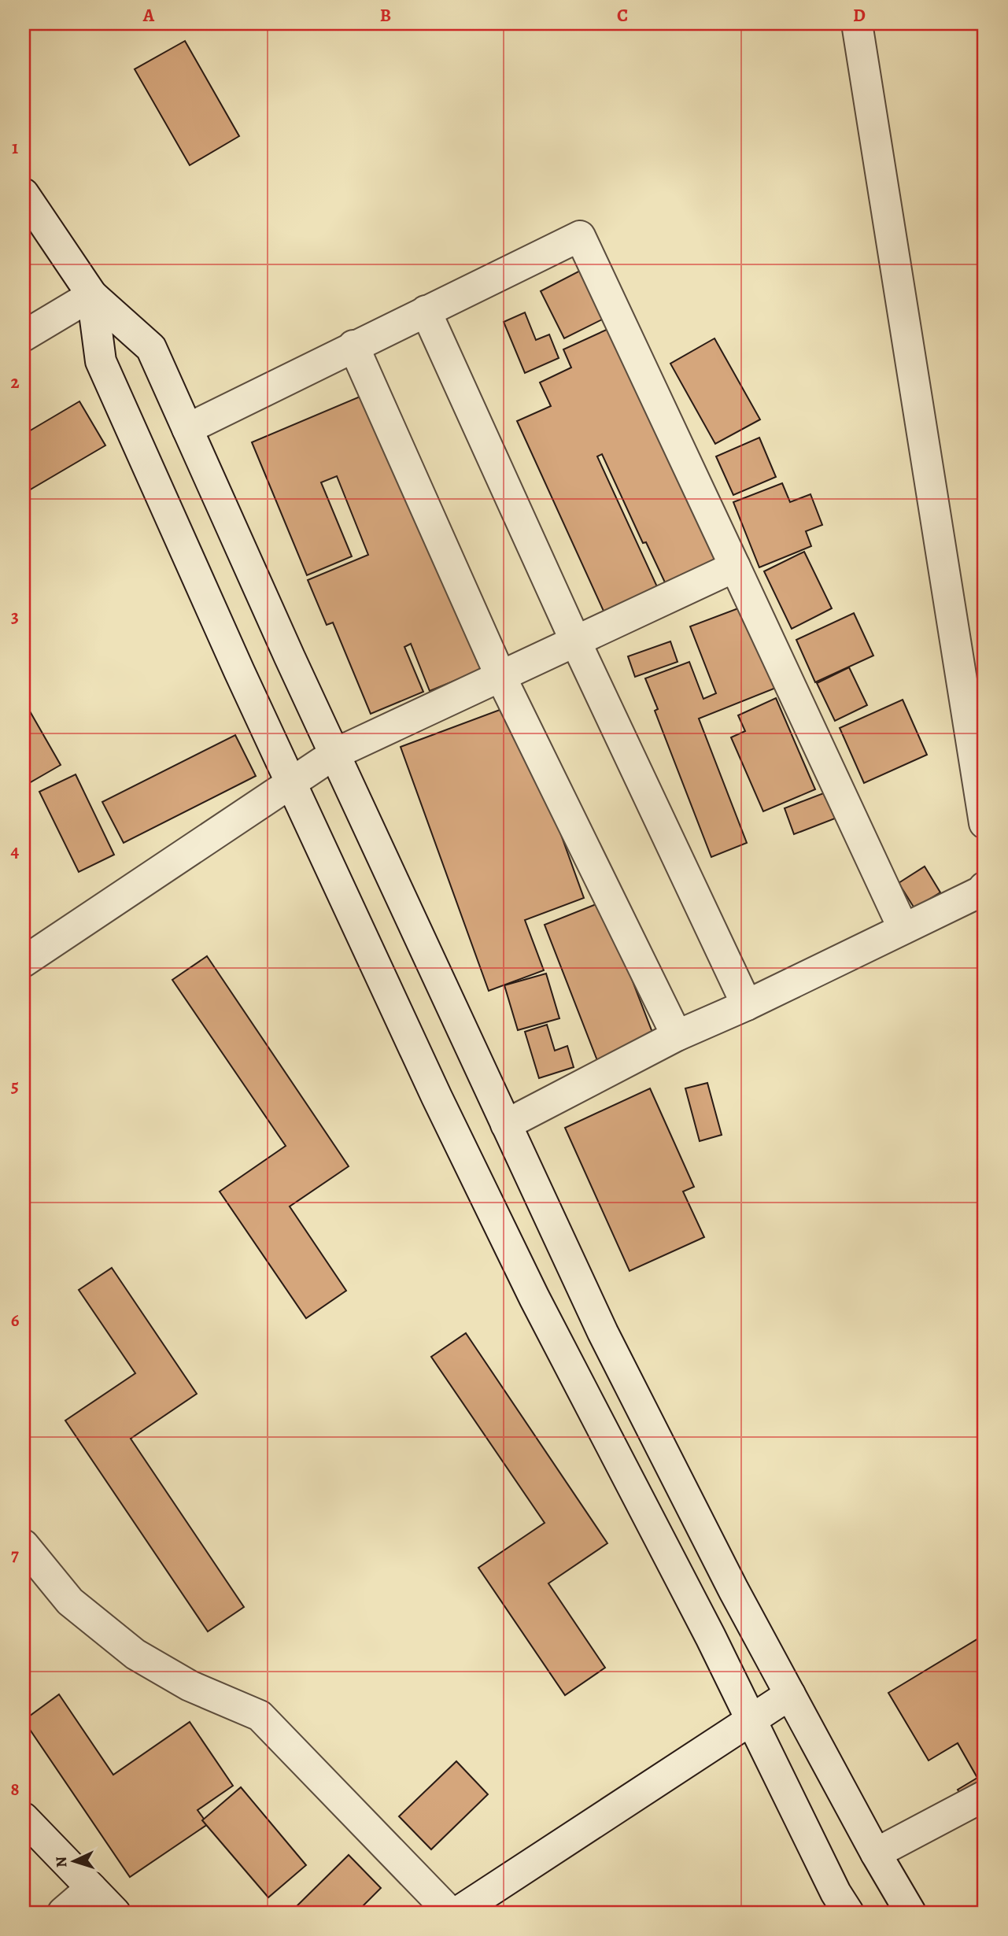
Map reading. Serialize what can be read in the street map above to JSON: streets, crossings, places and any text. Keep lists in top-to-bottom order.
{
  "north": "left",
  "grid": {
    "columns": [
      "A",
      "B",
      "C",
      "D"
    ],
    "rows": [
      "1",
      "2",
      "3",
      "4",
      "5",
      "6",
      "7",
      "8"
    ]
  }
}
